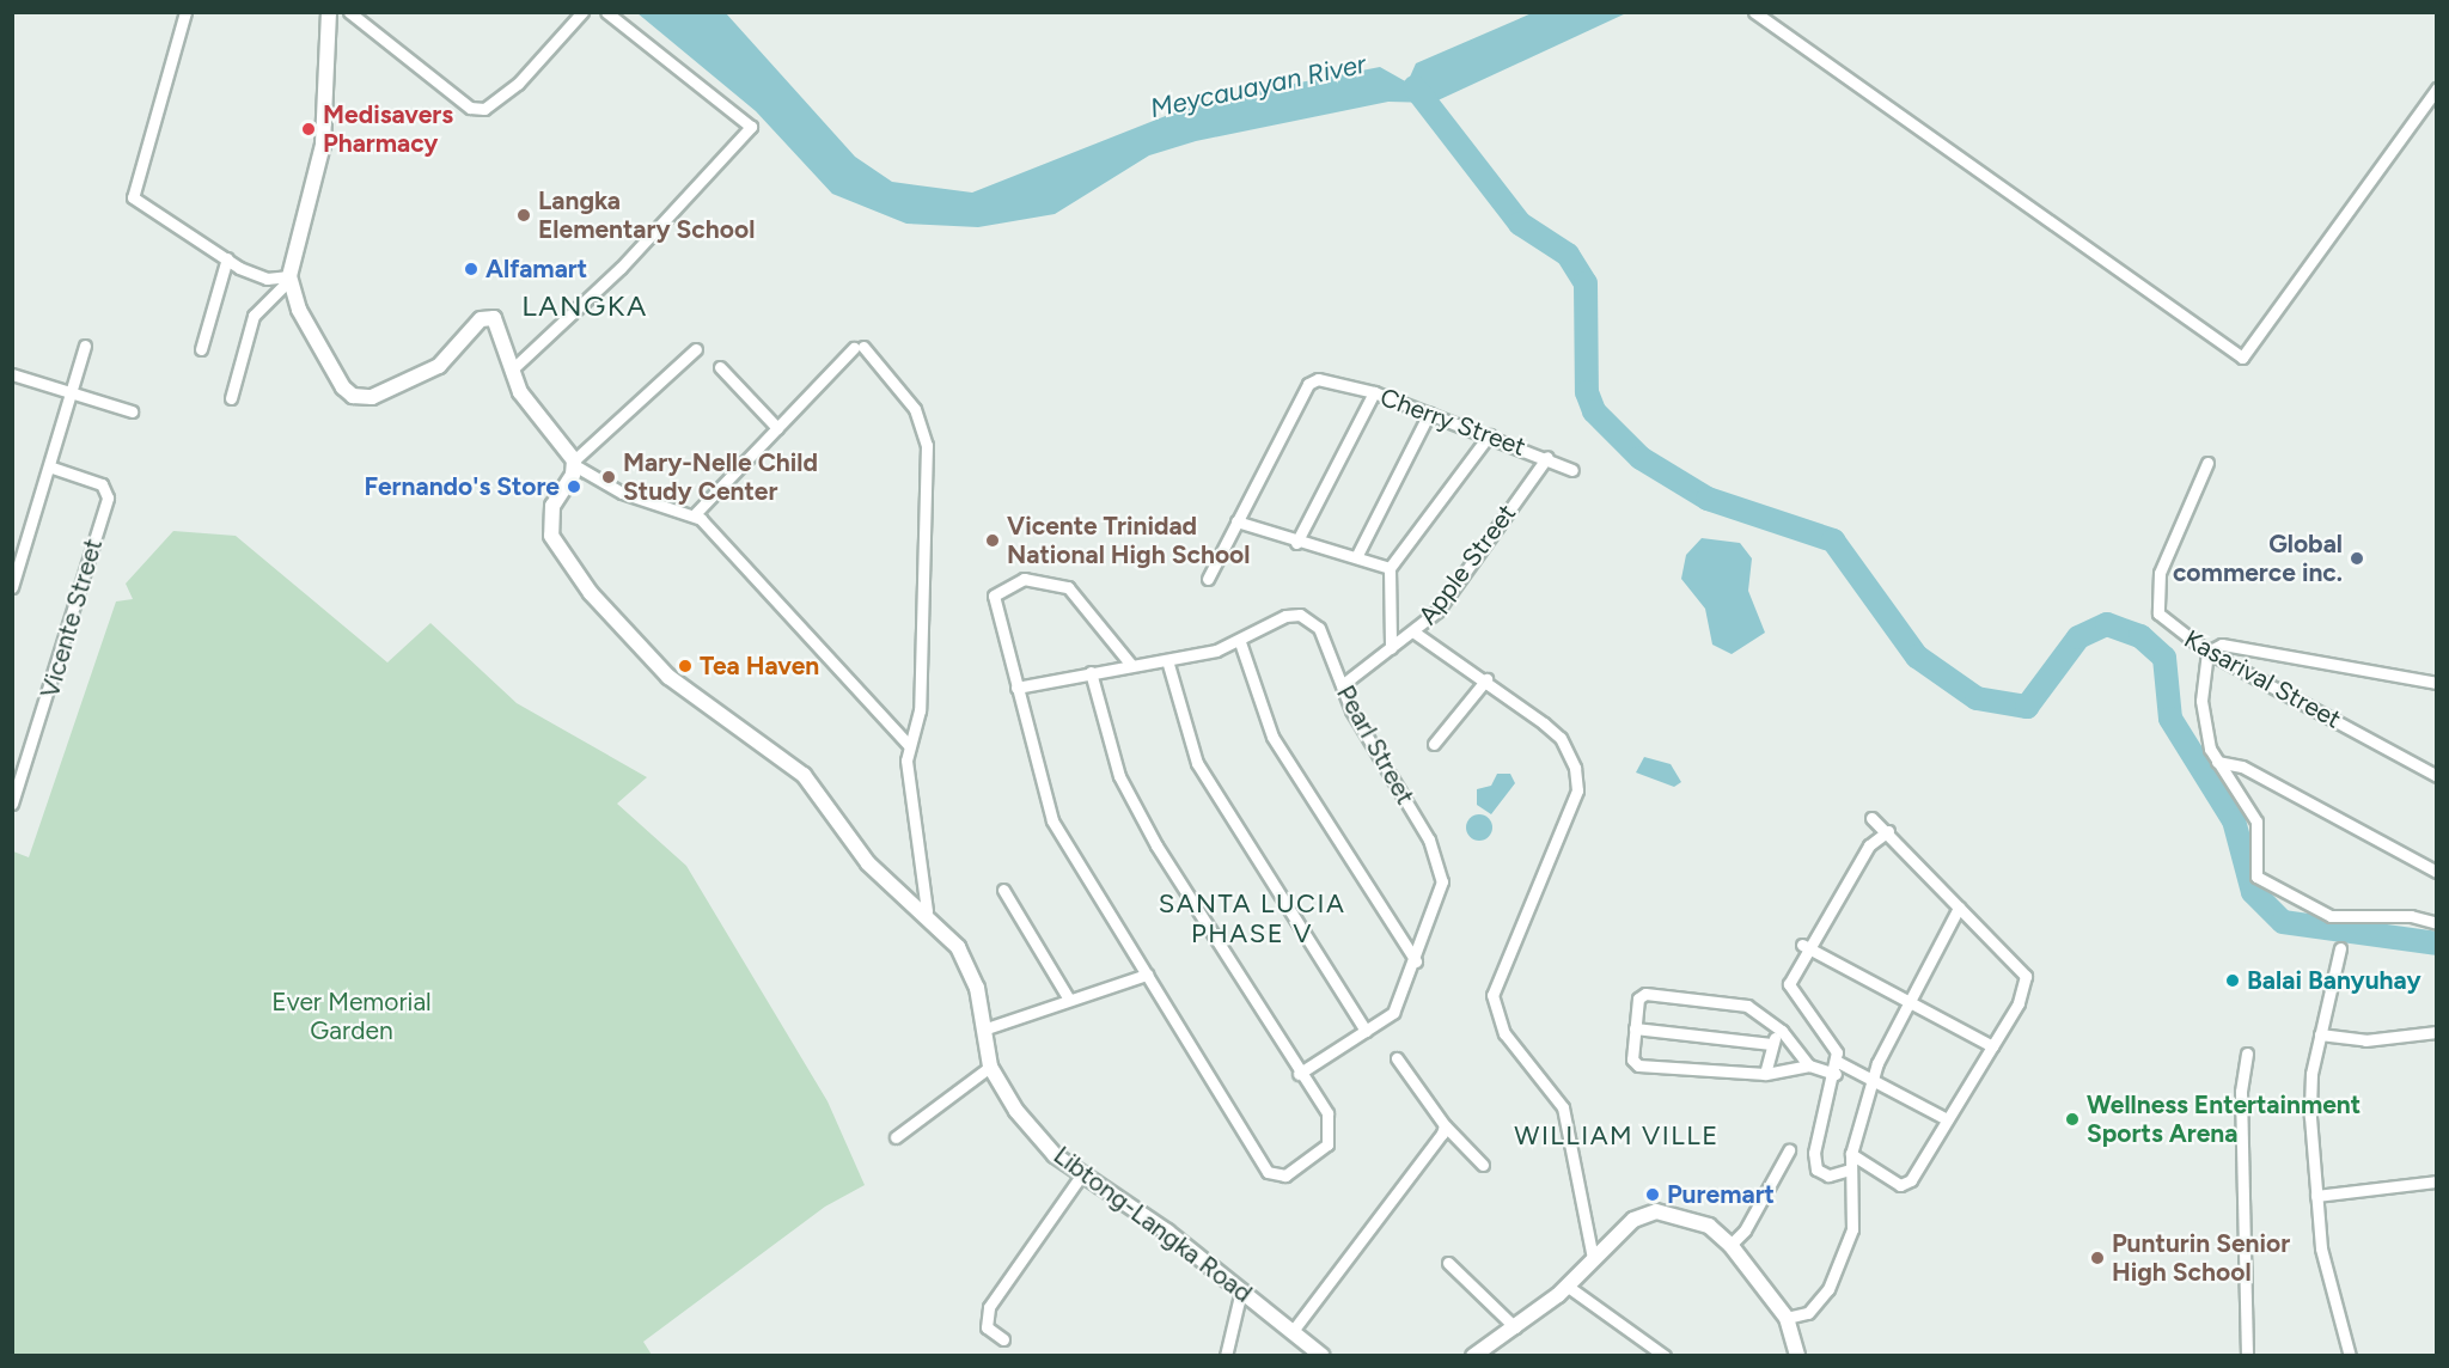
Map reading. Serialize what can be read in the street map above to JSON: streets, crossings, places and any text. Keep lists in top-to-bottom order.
{
  "streets": {
    "main road": ["Libtong-Langka Road"],
    "street": [
      "Cherry Street",
      "Apple Street",
      "Vicente Street",
      "Kasarival Street",
      "Pearl Street"
    ]
  },
  "crossings": [
    ["Cherry Street", "Apple Street"],
    ["Apple Street", "Pearl Street"]
  ],
  "districts": ["LANGKA", "SANTA LUCIA PHASE V", "WILLIAM VILLE"],
  "water": ["Meycauayan River"],
  "parks": ["Ever Memorial Garden"],
  "places": [
    "Medisavers Pharmacy",
    "Langka Elementary School",
    "Alfamart",
    "Mary-Nelle Child Study Center",
    "Fernando's Store",
    "Vicente Trinidad National High School",
    "Global commerce inc.",
    "Tea Haven",
    "Balai Banyuhay",
    "Wellness Entertainment Sports Arena",
    "Puremart",
    "Punturin Senior High School"
  ]
}
